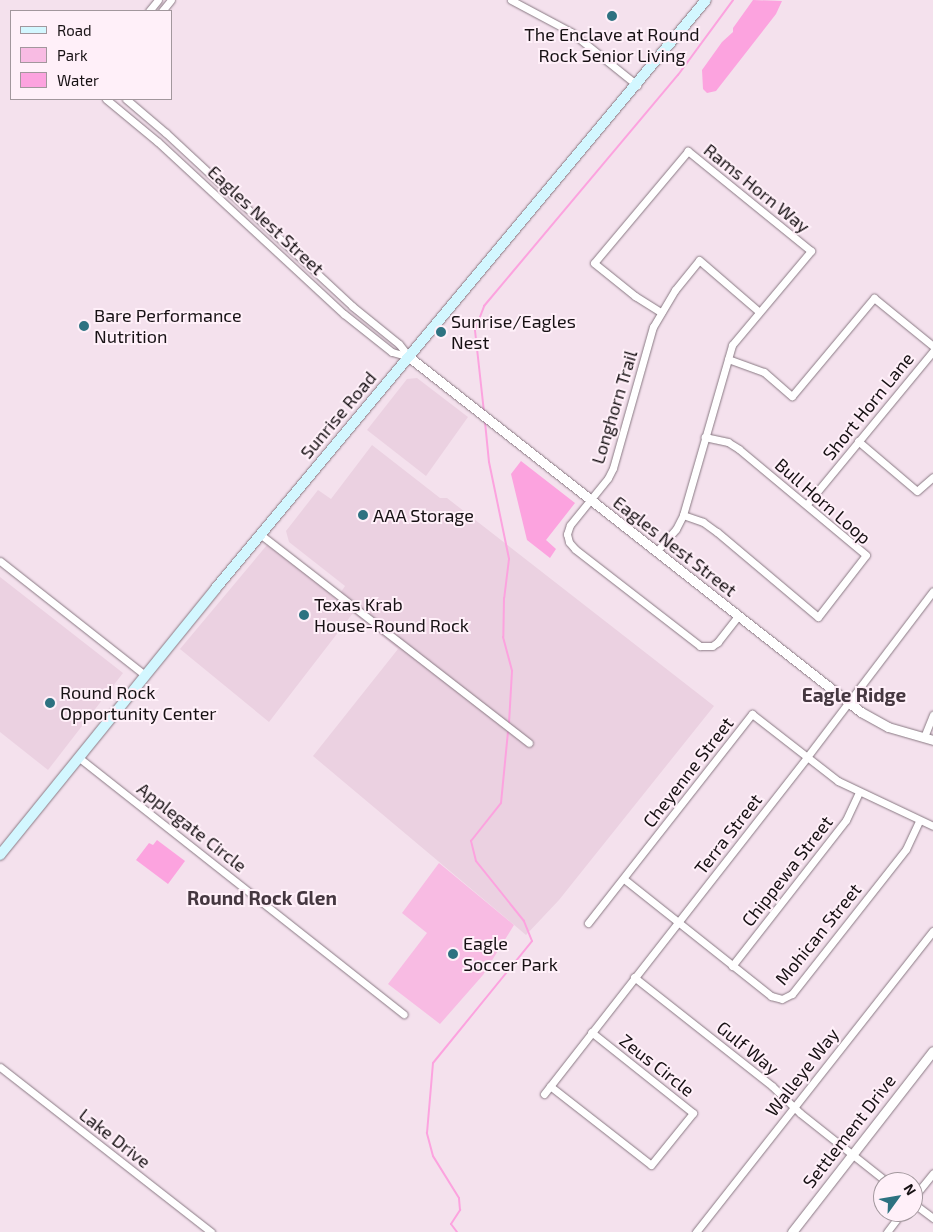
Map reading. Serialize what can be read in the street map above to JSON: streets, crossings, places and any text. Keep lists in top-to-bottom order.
{
  "streets": {
    "main road": ["Sunrise Road"],
    "street": [
      "Rams Horn Way",
      "Eagles Nest Street",
      "Short Horn Lane",
      "Longhorn Trail",
      "Bull Horn Loop",
      "Cheyenne Street",
      "Applegate Circle",
      "Terra Street",
      "Chippewa Street",
      "Mohican Street",
      "Gulf Way",
      "Zeus Circle",
      "Walleye Way",
      "Settlement Drive",
      "Lake Drive"
    ]
  },
  "crossings": [
    ["Rams Horn Way", "Eagles Nest Street"],
    ["Rams Horn Way", "Longhorn Trail"],
    ["Rams Horn Way", "Bull Horn Loop"],
    ["Eagles Nest Street", "Longhorn Trail"],
    ["Eagles Nest Street", "Sunrise Road"],
    ["Eagles Nest Street", "Terra Street"],
    ["Short Horn Lane", "Bull Horn Loop"],
    ["Sunrise Road", "Applegate Circle"],
    ["Cheyenne Street", "Terra Street"],
    ["Cheyenne Street", "Chippewa Street"],
    ["Cheyenne Street", "Mohican Street"],
    ["Terra Street", "Mohican Street"],
    ["Terra Street", "Gulf Way"],
    ["Terra Street", "Zeus Circle"],
    ["Chippewa Street", "Mohican Street"],
    ["Gulf Way", "Walleye Way"],
    ["Gulf Way", "Settlement Drive"]
  ],
  "districts": ["Eagle Ridge", "Round Rock Glen"],
  "places": [
    "The Enclave at Round Rock Senior Living",
    "Bare Performance Nutrition",
    "Sunrise/Eagles Nest",
    "AAA Storage",
    "Texas Krab House-Round Rock",
    "Round Rock Opportunity Center",
    "Eagle Soccer Park"
  ],
  "legend": ["Road", "Park", "Water"],
  "north": "top right"
}
